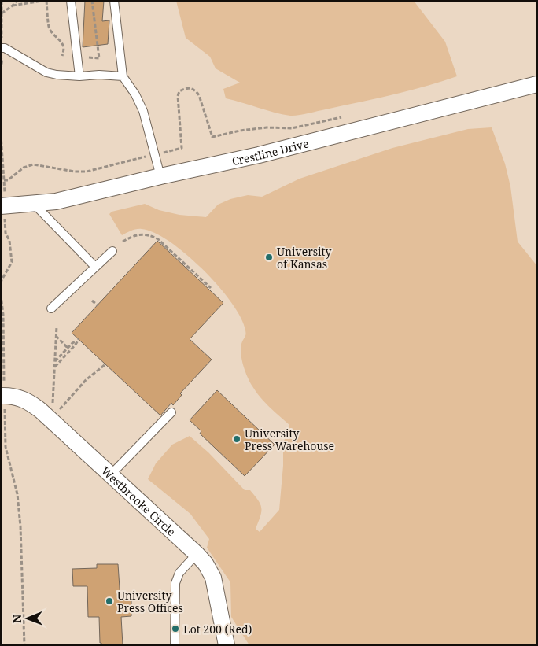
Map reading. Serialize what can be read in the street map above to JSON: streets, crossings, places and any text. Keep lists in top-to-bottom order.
{
  "streets": {
    "street": ["Crestline Drive", "Westbrooke Circle"]
  },
  "places": [
    "University of Kansas",
    "University Press Warehouse",
    "University Press Offices",
    "Lot 200 (Red)"
  ],
  "north": "left"
}
